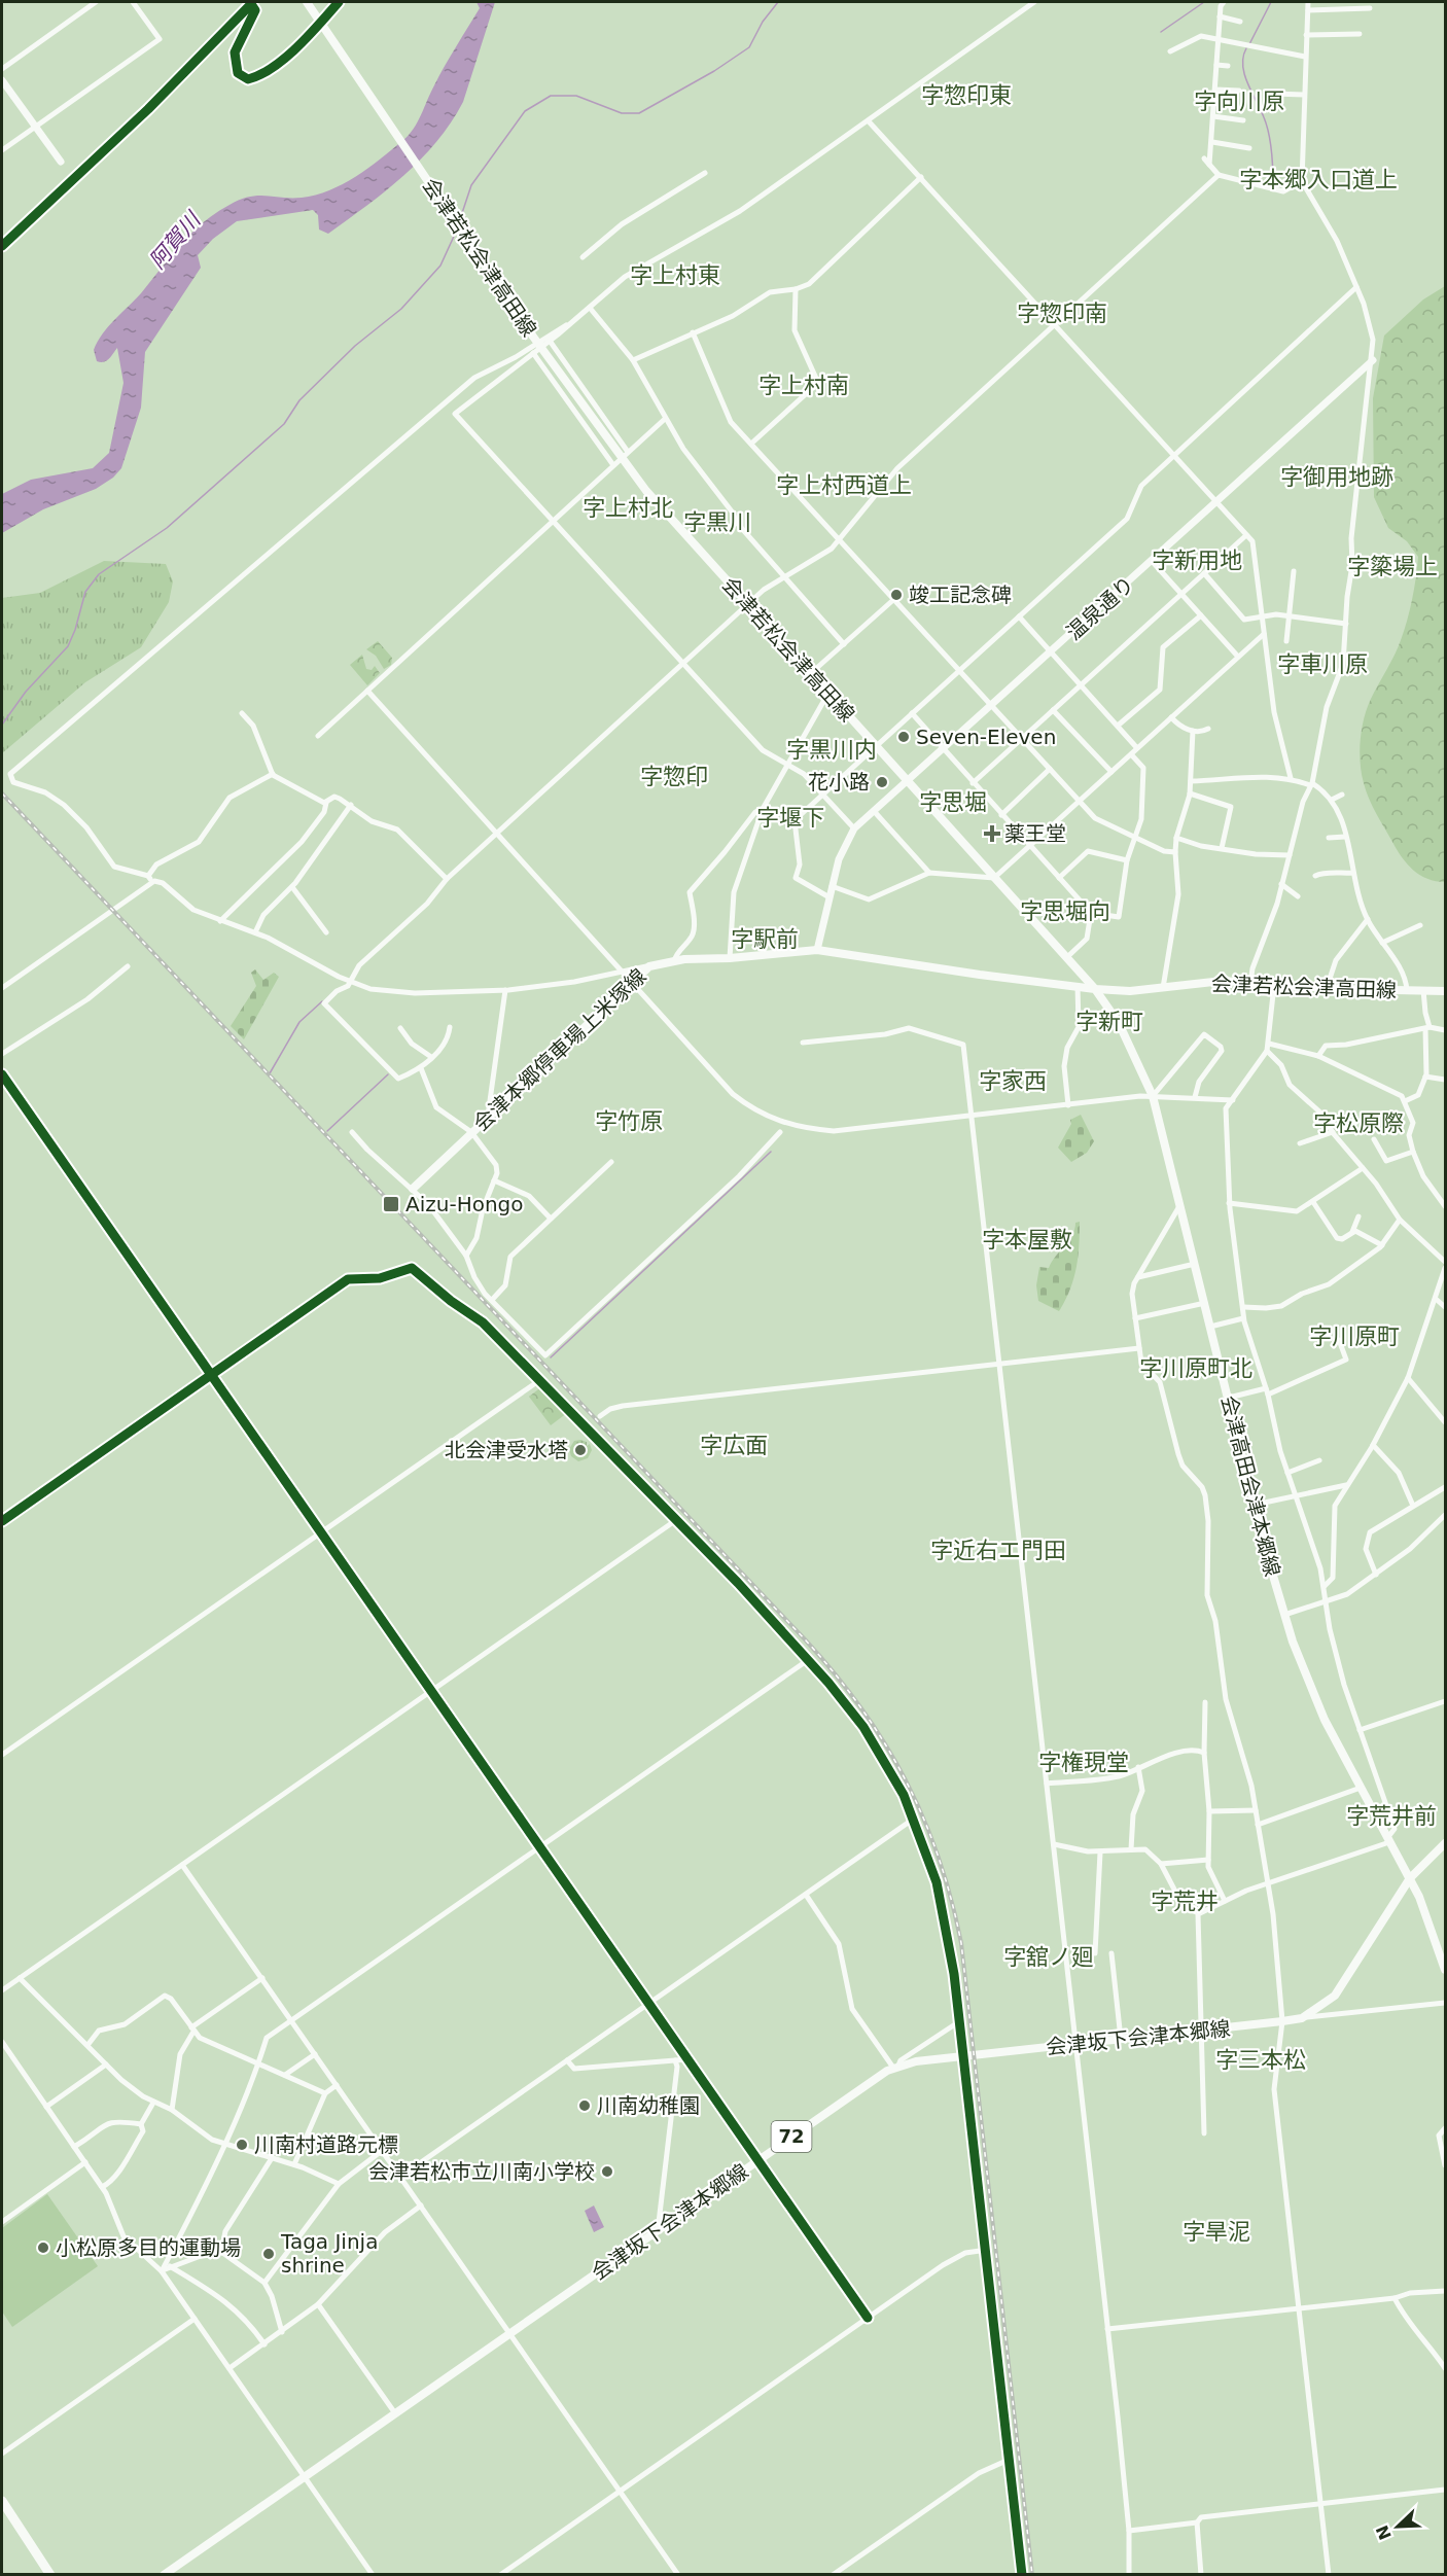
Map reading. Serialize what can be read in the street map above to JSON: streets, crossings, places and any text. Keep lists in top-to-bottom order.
{
  "streets": {
    "main road": [
      "会津若松会津高田線",
      "会津本郷停車場上米塚線",
      "会津高田会津本郷線",
      "会津坂下会津本郷線",
      "72"
    ],
    "street": ["温泉通り"]
  },
  "crossings": [
    ["会津若松会津高田線", "温泉通り"],
    ["会津若松会津高田線", "会津本郷停車場上米塚線"],
    ["会津若松会津高田線", "会津高田会津本郷線"],
    ["会津本郷停車場上米塚線", "会津高田会津本郷線"],
    ["会津高田会津本郷線", "会津坂下会津本郷線"]
  ],
  "districts": [
    "字惣印東",
    "字向川原",
    "字本郷入口道上",
    "字上村東",
    "字惣印南",
    "字上村南",
    "字御用地跡",
    "字上村西道上",
    "字上村北",
    "字黒川",
    "字新用地",
    "字簗場上",
    "字車川原",
    "字黒川内",
    "字惣印",
    "字思堀",
    "字堰下",
    "字思堀向",
    "字駅前",
    "字新町",
    "字家西",
    "字竹原",
    "字松原際",
    "字本屋敷",
    "字川原町",
    "字川原町北",
    "字広面",
    "字近右エ門田",
    "字権現堂",
    "字荒井前",
    "字荒井",
    "字舘ノ廻",
    "字三本松",
    "字旱泥"
  ],
  "water": ["阿賀川"],
  "places": {
    "other": [
      "竣工記念碑",
      "Seven-Eleven",
      "花小路",
      "北会津受水塔",
      "川南幼稚園",
      "川南村道路元標",
      "会津若松市立川南小学校",
      "小松原多目的運動場",
      "Taga Jinja shrine"
    ],
    "health": ["薬王堂"],
    "transit": ["Aizu-Hongo"]
  },
  "north": "bottom left"
}
